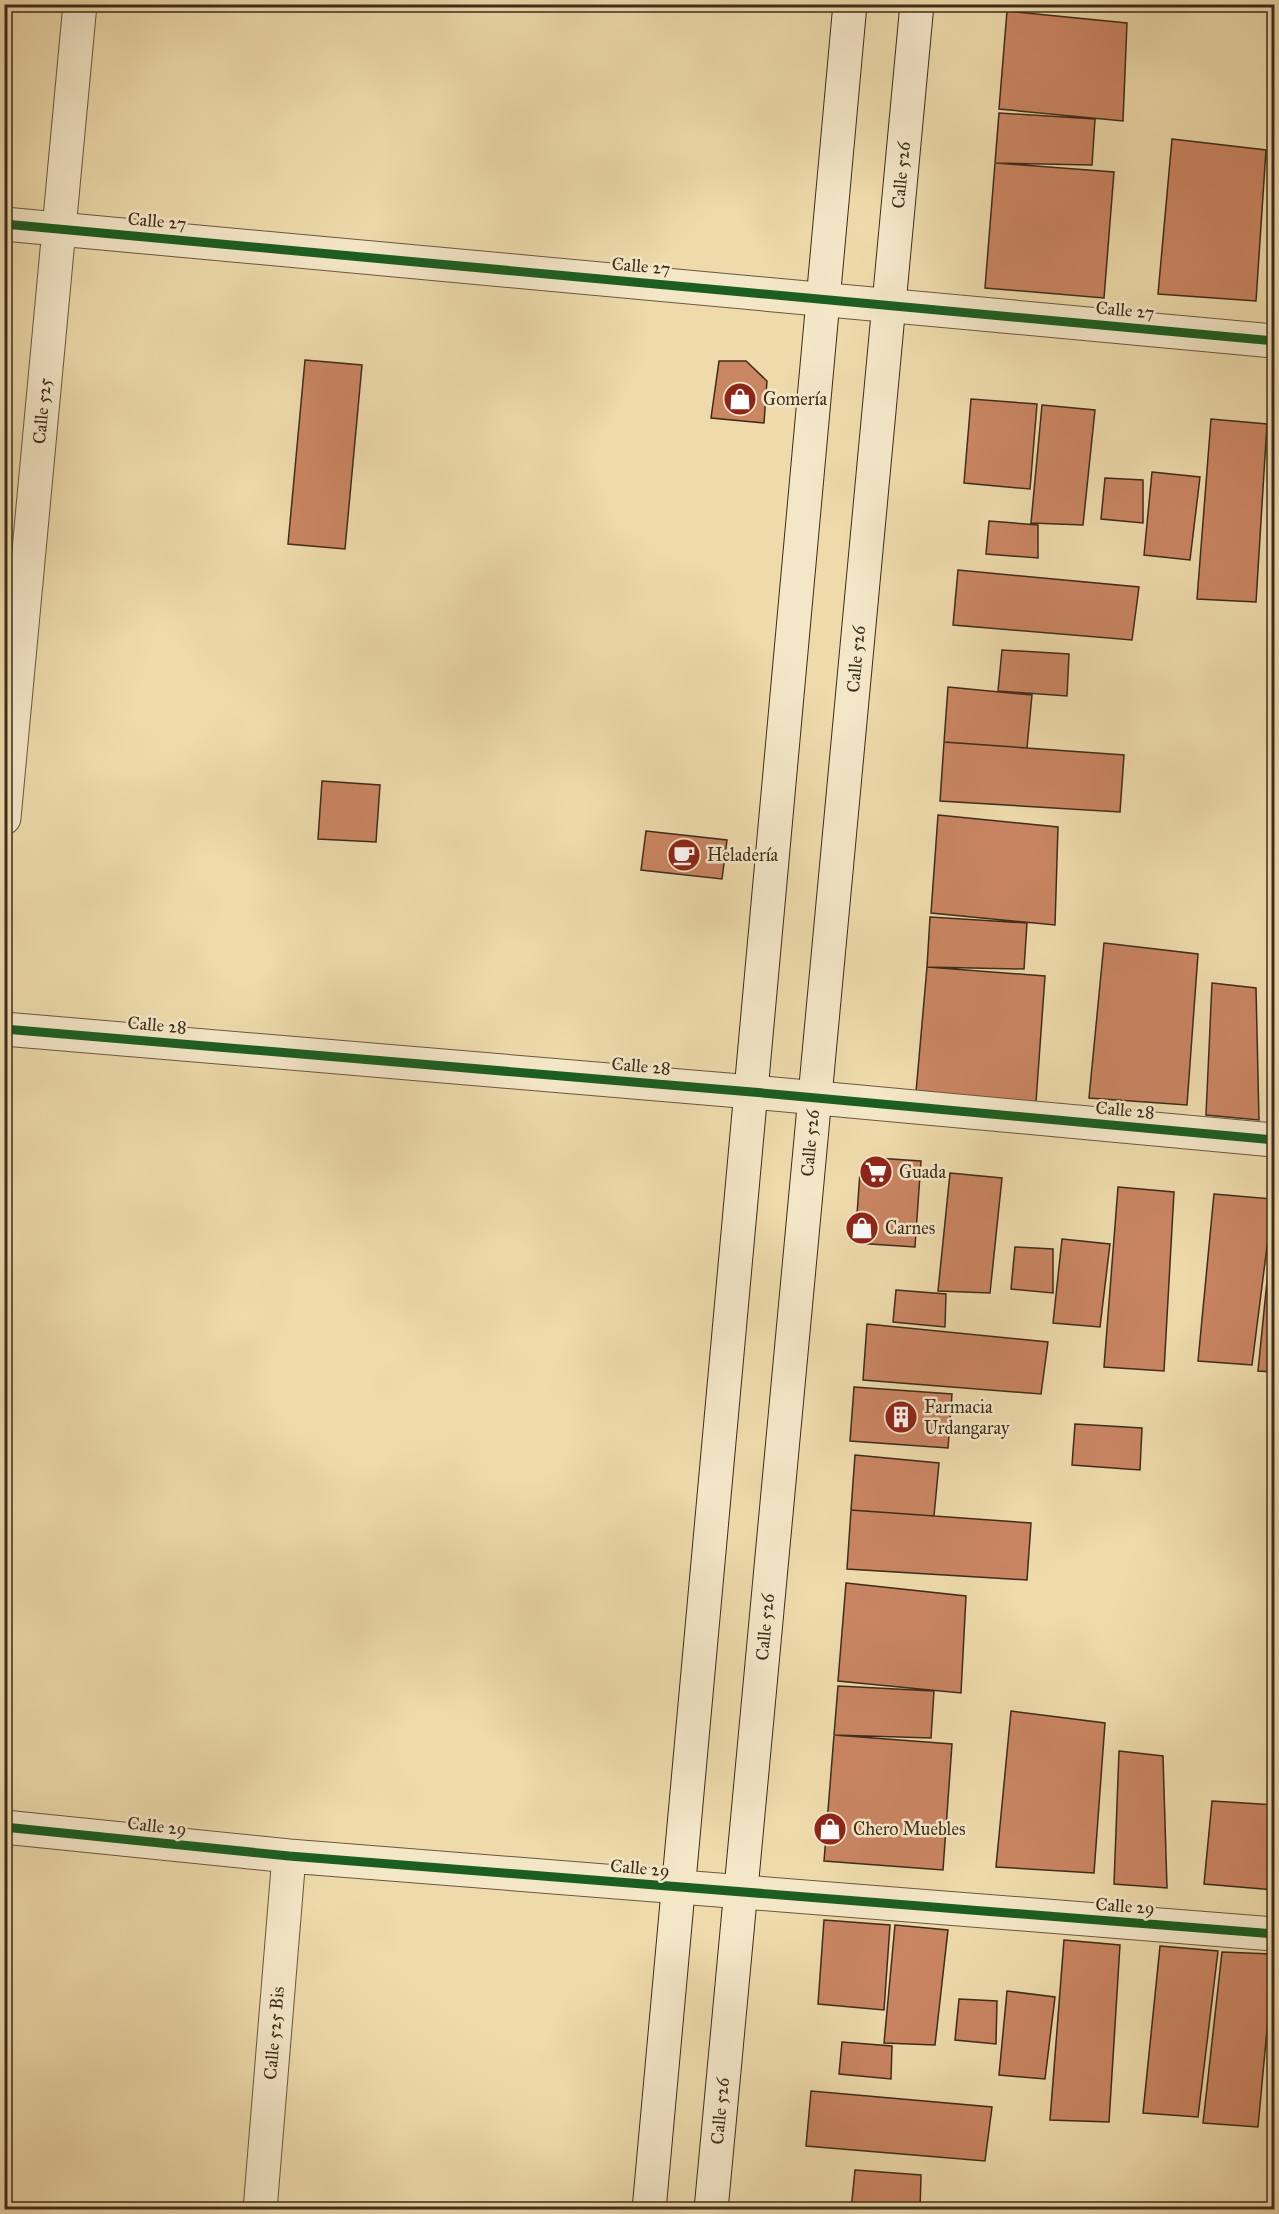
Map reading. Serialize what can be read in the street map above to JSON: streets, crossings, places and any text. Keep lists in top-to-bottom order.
{
  "streets": {
    "street": [
      "Calle 526",
      "Calle 27",
      "Calle 525",
      "Calle 28",
      "Calle 29",
      "Calle 525 Bis"
    ]
  },
  "crossings": [
    ["Calle 526", "Calle 27"],
    ["Calle 526", "Calle 28"],
    ["Calle 526", "Calle 29"],
    ["Calle 27", "Calle 525"],
    ["Calle 29", "Calle 525 Bis"]
  ],
  "places": {
    "shop": ["Gomería", "Carnes", "Chero Muebles"],
    "cafe": ["Heladería"],
    "supermarket": ["Guada"],
    "building": ["Farmacia Urdangaray"]
  }
}
